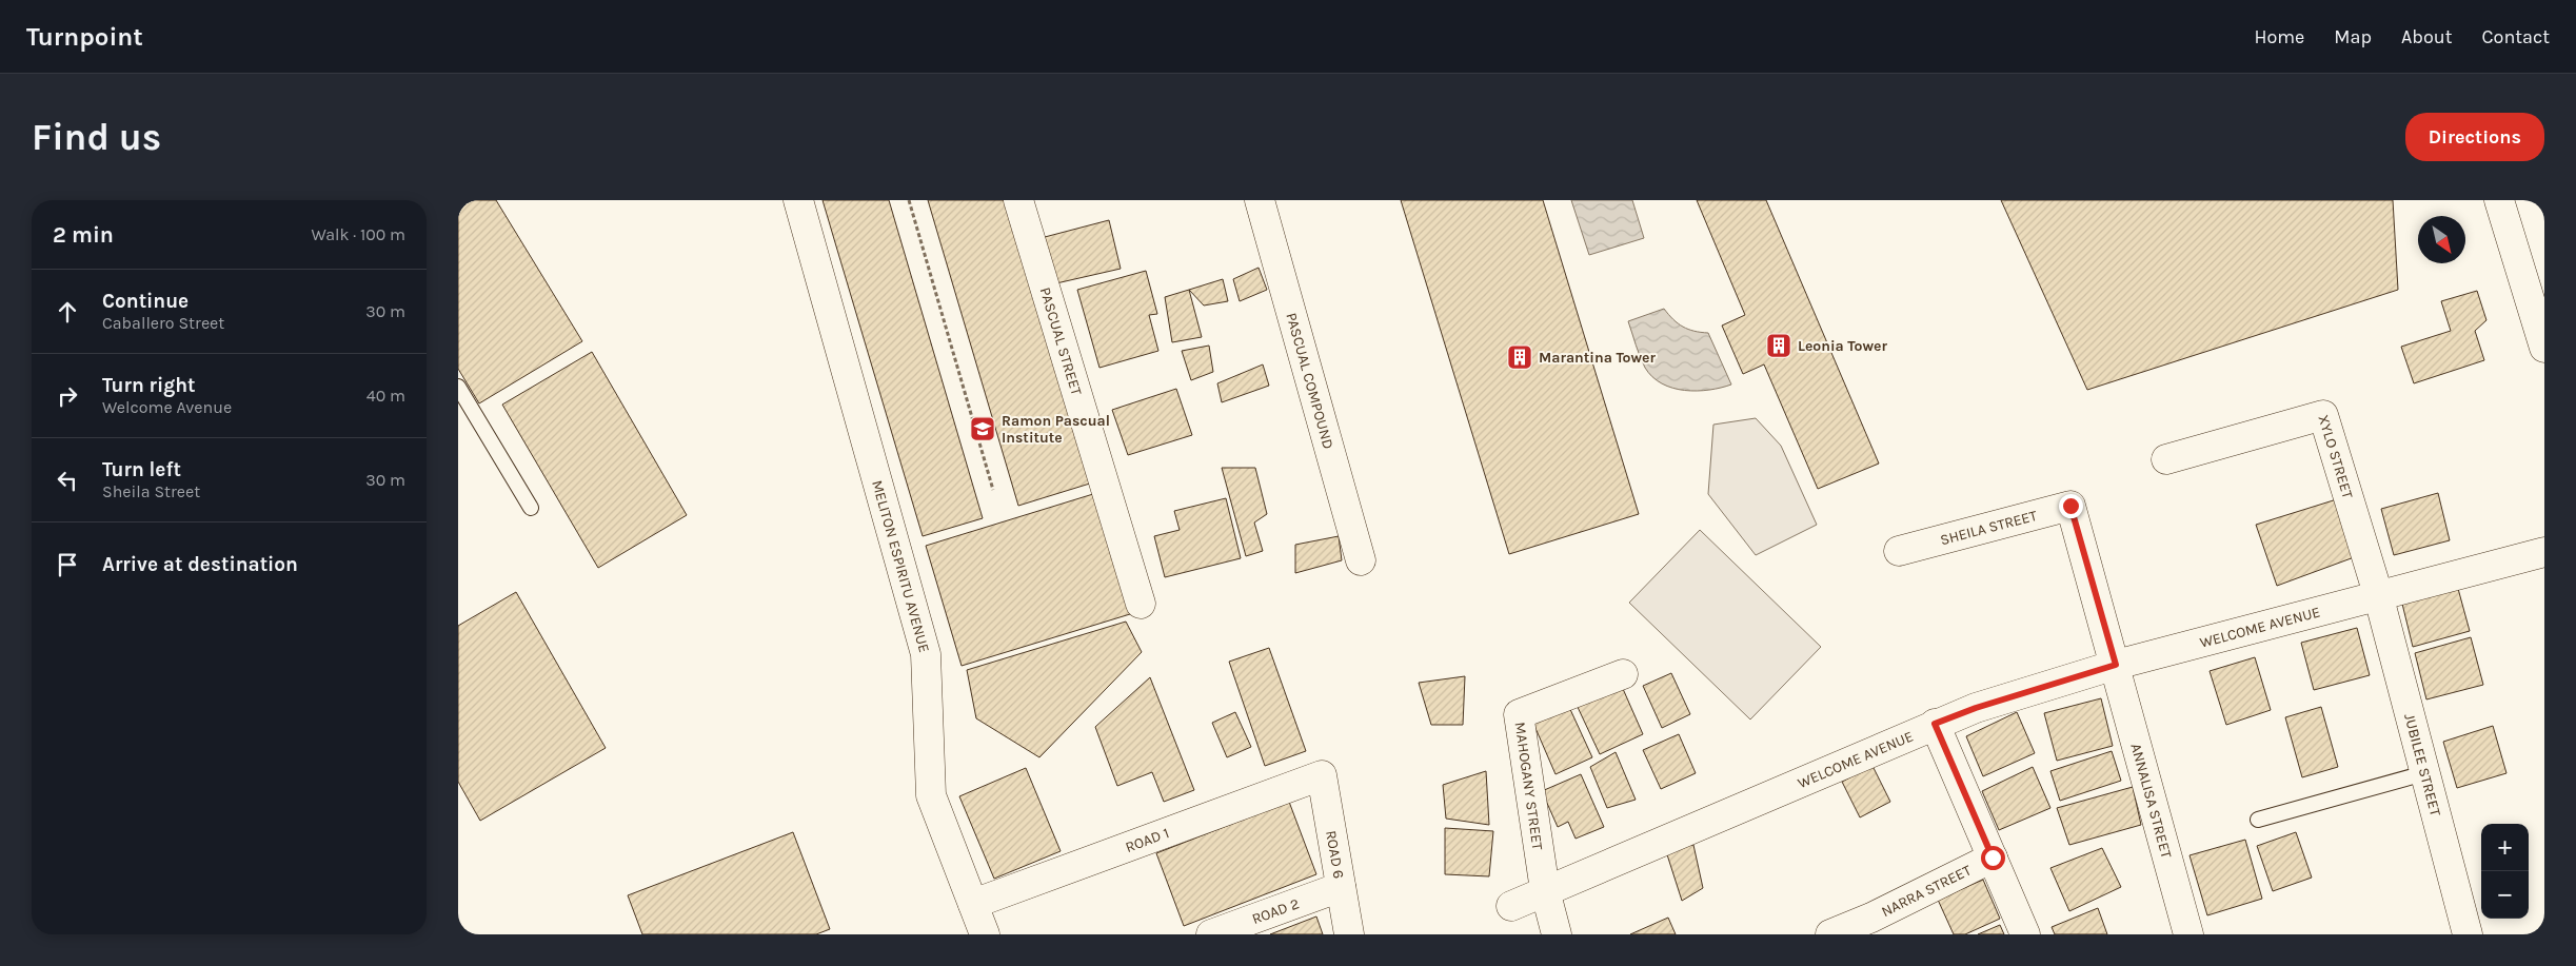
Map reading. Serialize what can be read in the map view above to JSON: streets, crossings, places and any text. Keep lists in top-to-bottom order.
{
  "streets": {
    "street": [
      "PASCUAL STREET",
      "PASCUAL COMPOUND",
      "XYLO STREET",
      "SHEILA STREET",
      "MELITON ESPIRITU AVENUE",
      "WELCOME AVENUE",
      "JUBILEE STREET",
      "MAHOGANY STREET",
      "ANNALISA STREET",
      "ROAD 1",
      "ROAD 6",
      "NARRA STREET",
      "ROAD 2"
    ]
  },
  "crossings": [
    ["XYLO STREET", "WELCOME AVENUE"],
    ["XYLO STREET", "JUBILEE STREET"],
    ["SHEILA STREET", "WELCOME AVENUE"],
    ["SHEILA STREET", "ANNALISA STREET"],
    ["MELITON ESPIRITU AVENUE", "ROAD 1"],
    ["WELCOME AVENUE", "JUBILEE STREET"],
    ["WELCOME AVENUE", "MAHOGANY STREET"],
    ["WELCOME AVENUE", "ANNALISA STREET"],
    ["ROAD 1", "ROAD 6"],
    ["ROAD 6", "ROAD 2"]
  ],
  "places": {
    "building": ["Leonia Tower", "Marantina Tower"],
    "school or university": ["Ramon Pascual Institute"]
  },
  "north": "bottom right",
  "page": {
    "header": "Turnpoint",
    "nav": [
      "Home",
      "Map",
      "About",
      "Contact"
    ],
    "buttons": "Directions",
    "title": "Find us",
    "heading": ["2 min", "Walk · 100 m"],
    "list": [
      ["Continue", "Caballero Street", "30 m"],
      ["Turn right", "Welcome Avenue", "40 m"],
      ["Turn left", "Sheila Street", "30 m"],
      "Arrive at destination"
    ],
    "map_buttons": ["+", "−"]
  }
}
